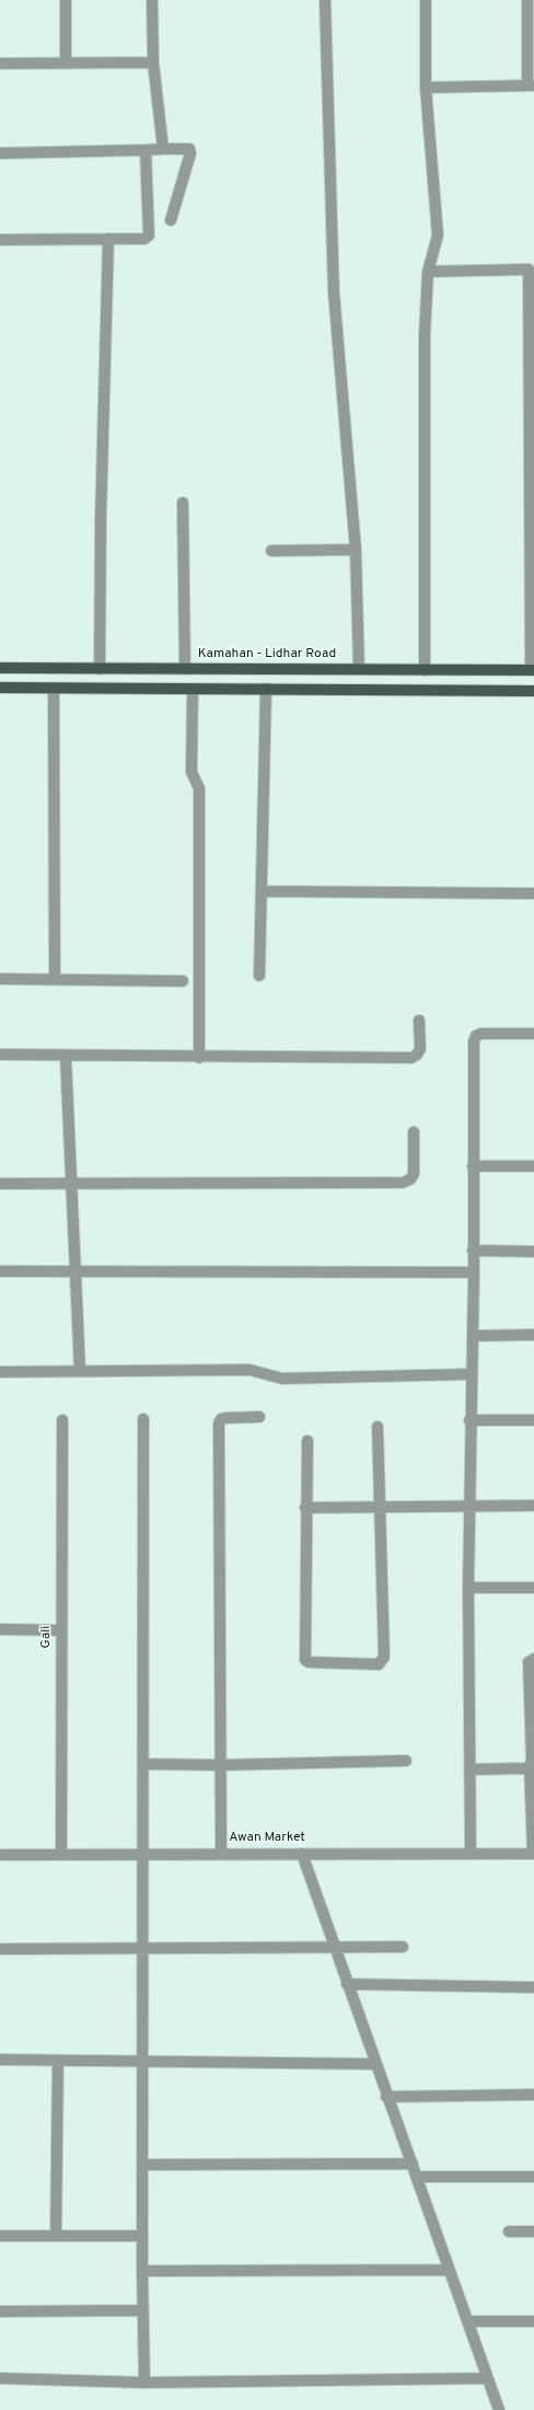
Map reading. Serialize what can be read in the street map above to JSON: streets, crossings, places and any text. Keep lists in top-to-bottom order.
{
  "streets": {
    "main road": ["Kamahan - Lidhar Road"],
    "street": ["Gali", "Awan Market"]
  },
  "crossings": [
    ["Gali", "Awan Market"]
  ]
}
